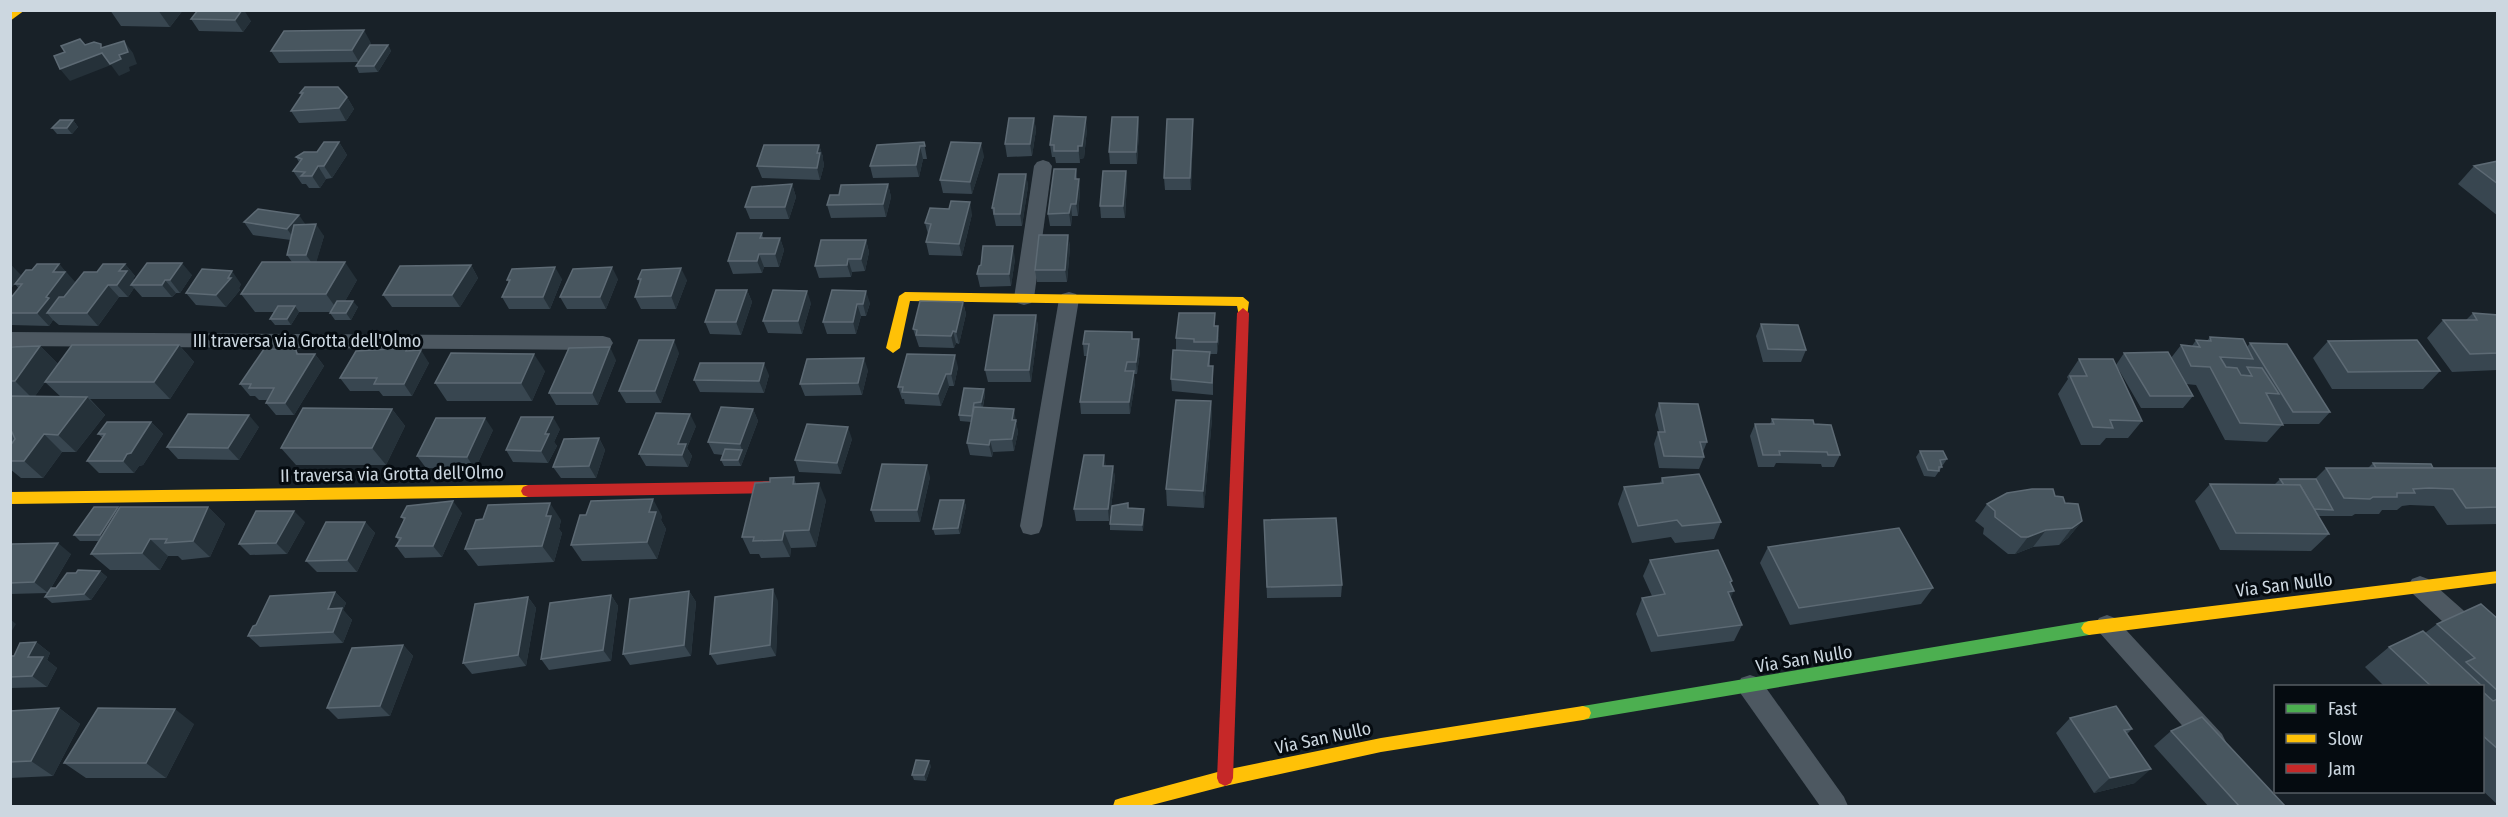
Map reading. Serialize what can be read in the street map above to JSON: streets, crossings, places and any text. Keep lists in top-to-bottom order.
{
  "streets": {
    "street": ["III traversa via Grotta dell'Olmo", "II traversa via Grotta dell'Olmo", "Via San Nullo"]
  },
  "legend": ["Fast", "Slow", "Jam"]
}
